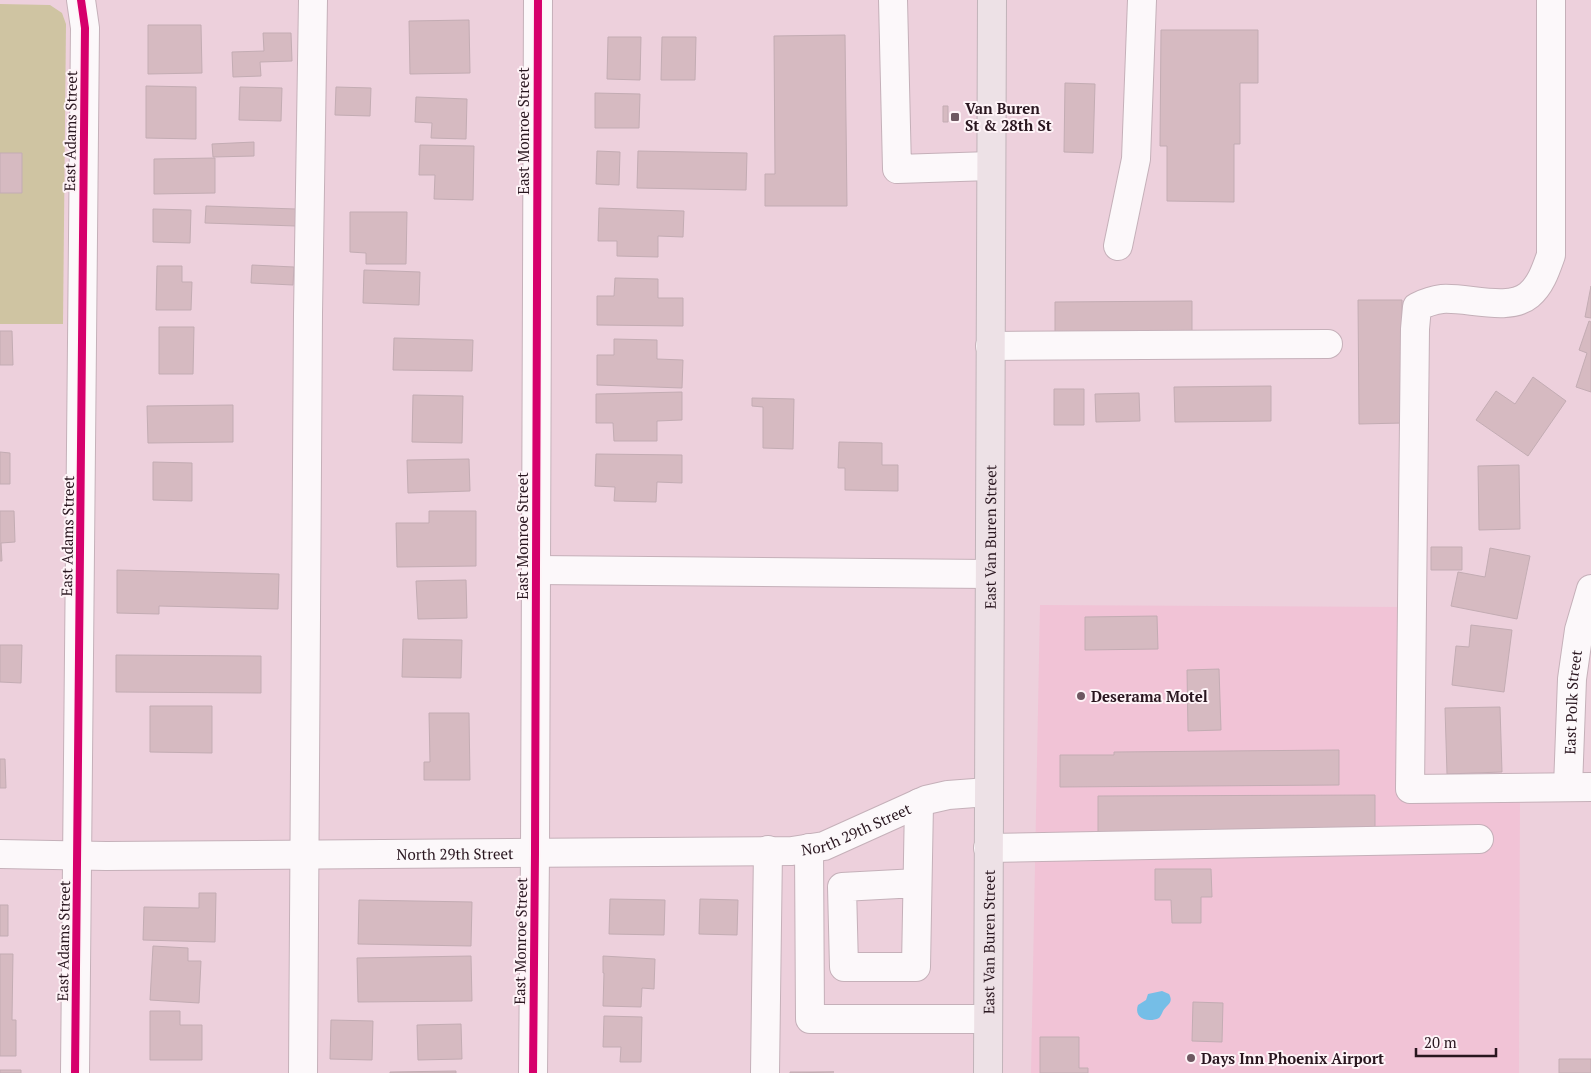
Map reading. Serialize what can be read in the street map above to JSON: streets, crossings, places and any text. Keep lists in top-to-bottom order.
{
  "streets": {
    "main road": ["East Van Buren Street"],
    "street": [
      "East Adams Street",
      "East Monroe Street",
      "East Polk Street",
      "North 29th Street"
    ]
  },
  "crossings": [
    ["East Adams Street", "North 29th Street"],
    ["East Monroe Street", "North 29th Street"],
    ["East Van Buren Street", "North 29th Street"]
  ],
  "places": {
    "transit": ["Van Buren St & 28th St"],
    "other": ["Deserama Motel", "Days Inn Phoenix Airport"]
  },
  "scale_bar": "20 m"
}
